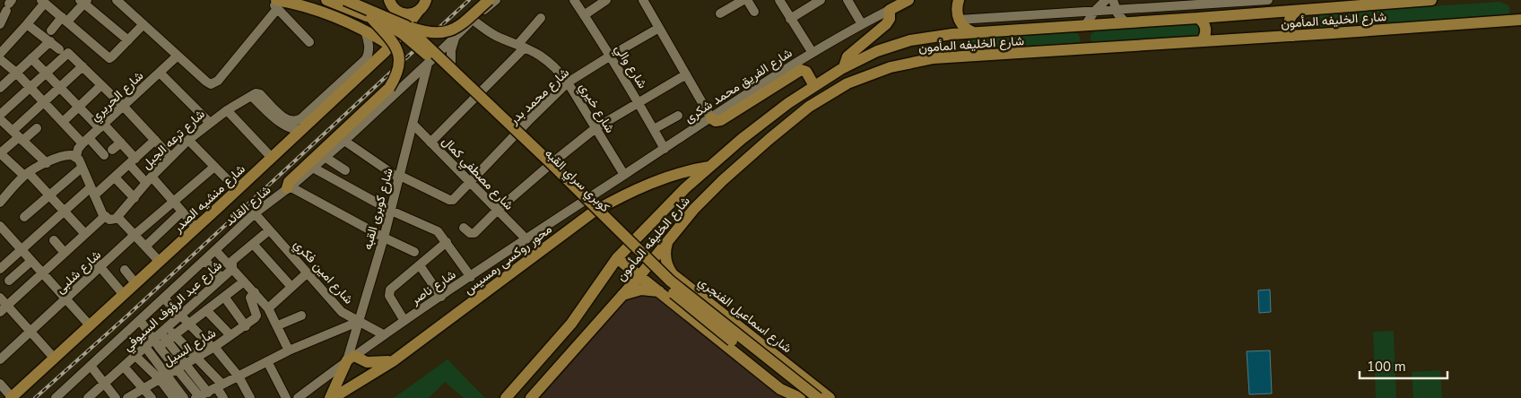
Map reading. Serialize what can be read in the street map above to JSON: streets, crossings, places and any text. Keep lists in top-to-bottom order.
{
  "streets": {
    "main road": [
      "شارع الخليفه المأمون",
      "شارع الفريق محمد شكرى",
      "كوبري سراي القبه",
      "شارع منشيه الصدر",
      "محور روكسى رمسيس",
      "شارع اسماعيل الفنجري"
    ],
    "street": [
      "شارع والي",
      "شارع الحريري",
      "شارع محمد بدر",
      "شارع خيري",
      "شارع ترعه الجبل",
      "شارع مصطفي كمال",
      "شارع القائد",
      "شارع كوبرى القبه",
      "شارع شلبى",
      "شارع امين فكري",
      "شارع ناصر",
      "شارع عبد الرؤوف السيوفي",
      "شارع السيل"
    ]
  },
  "crossings": [
    ["شارع الخليفه المأمون", "محور روكسى رمسيس"],
    ["شارع الخليفه المأمون", "شارع اسماعيل الفنجري"],
    ["شارع والي", "شارع الفريق محمد شكرى"],
    ["شارع والي", "شارع محمد بدر"],
    ["شارع الفريق محمد شكرى", "شارع خيري"],
    ["شارع الفريق محمد شكرى", "شارع ناصر"],
    ["شارع محمد بدر", "شارع خيري"],
    ["شارع محمد بدر", "شارع مصطفي كمال"],
    ["شارع محمد بدر", "شارع كوبرى القبه"],
    ["شارع خيري", "شارع القائد"],
    ["شارع مصطفي كمال", "شارع كوبرى القبه"],
    ["شارع مصطفي كمال", "شارع ناصر"],
    ["شارع القائد", "شارع كوبرى القبه"],
    ["شارع القائد", "شارع امين فكري"],
    ["شارع كوبرى القبه", "شارع امين فكري"],
    ["شارع كوبرى القبه", "شارع ناصر"],
    ["شارع امين فكري", "شارع ناصر"],
    ["شارع امين فكري", "شارع عبد الرؤوف السيوفي"]
  ],
  "scale_bar": "100 m"
}
